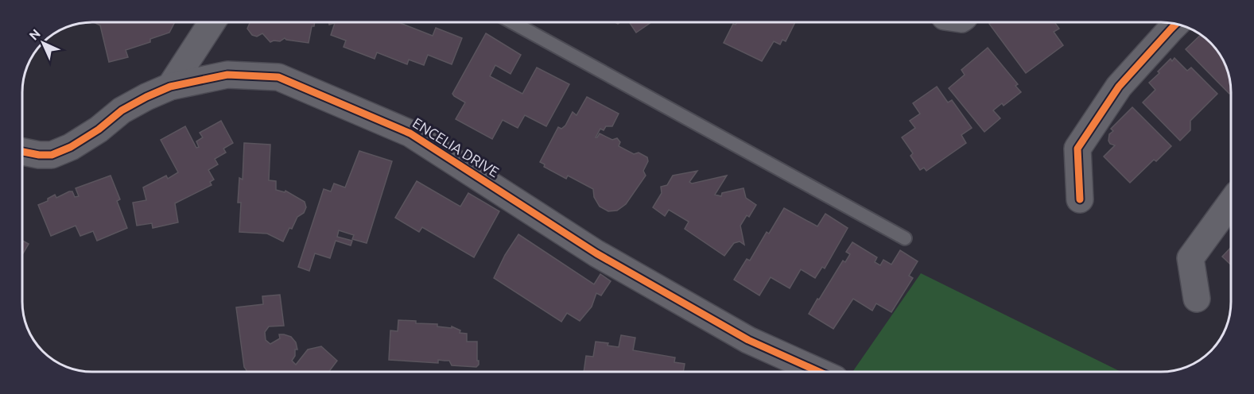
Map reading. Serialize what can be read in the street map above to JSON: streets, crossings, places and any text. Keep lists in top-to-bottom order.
{
  "streets": {
    "street": ["ENCELIA DRIVE"]
  },
  "north": "top left"
}
